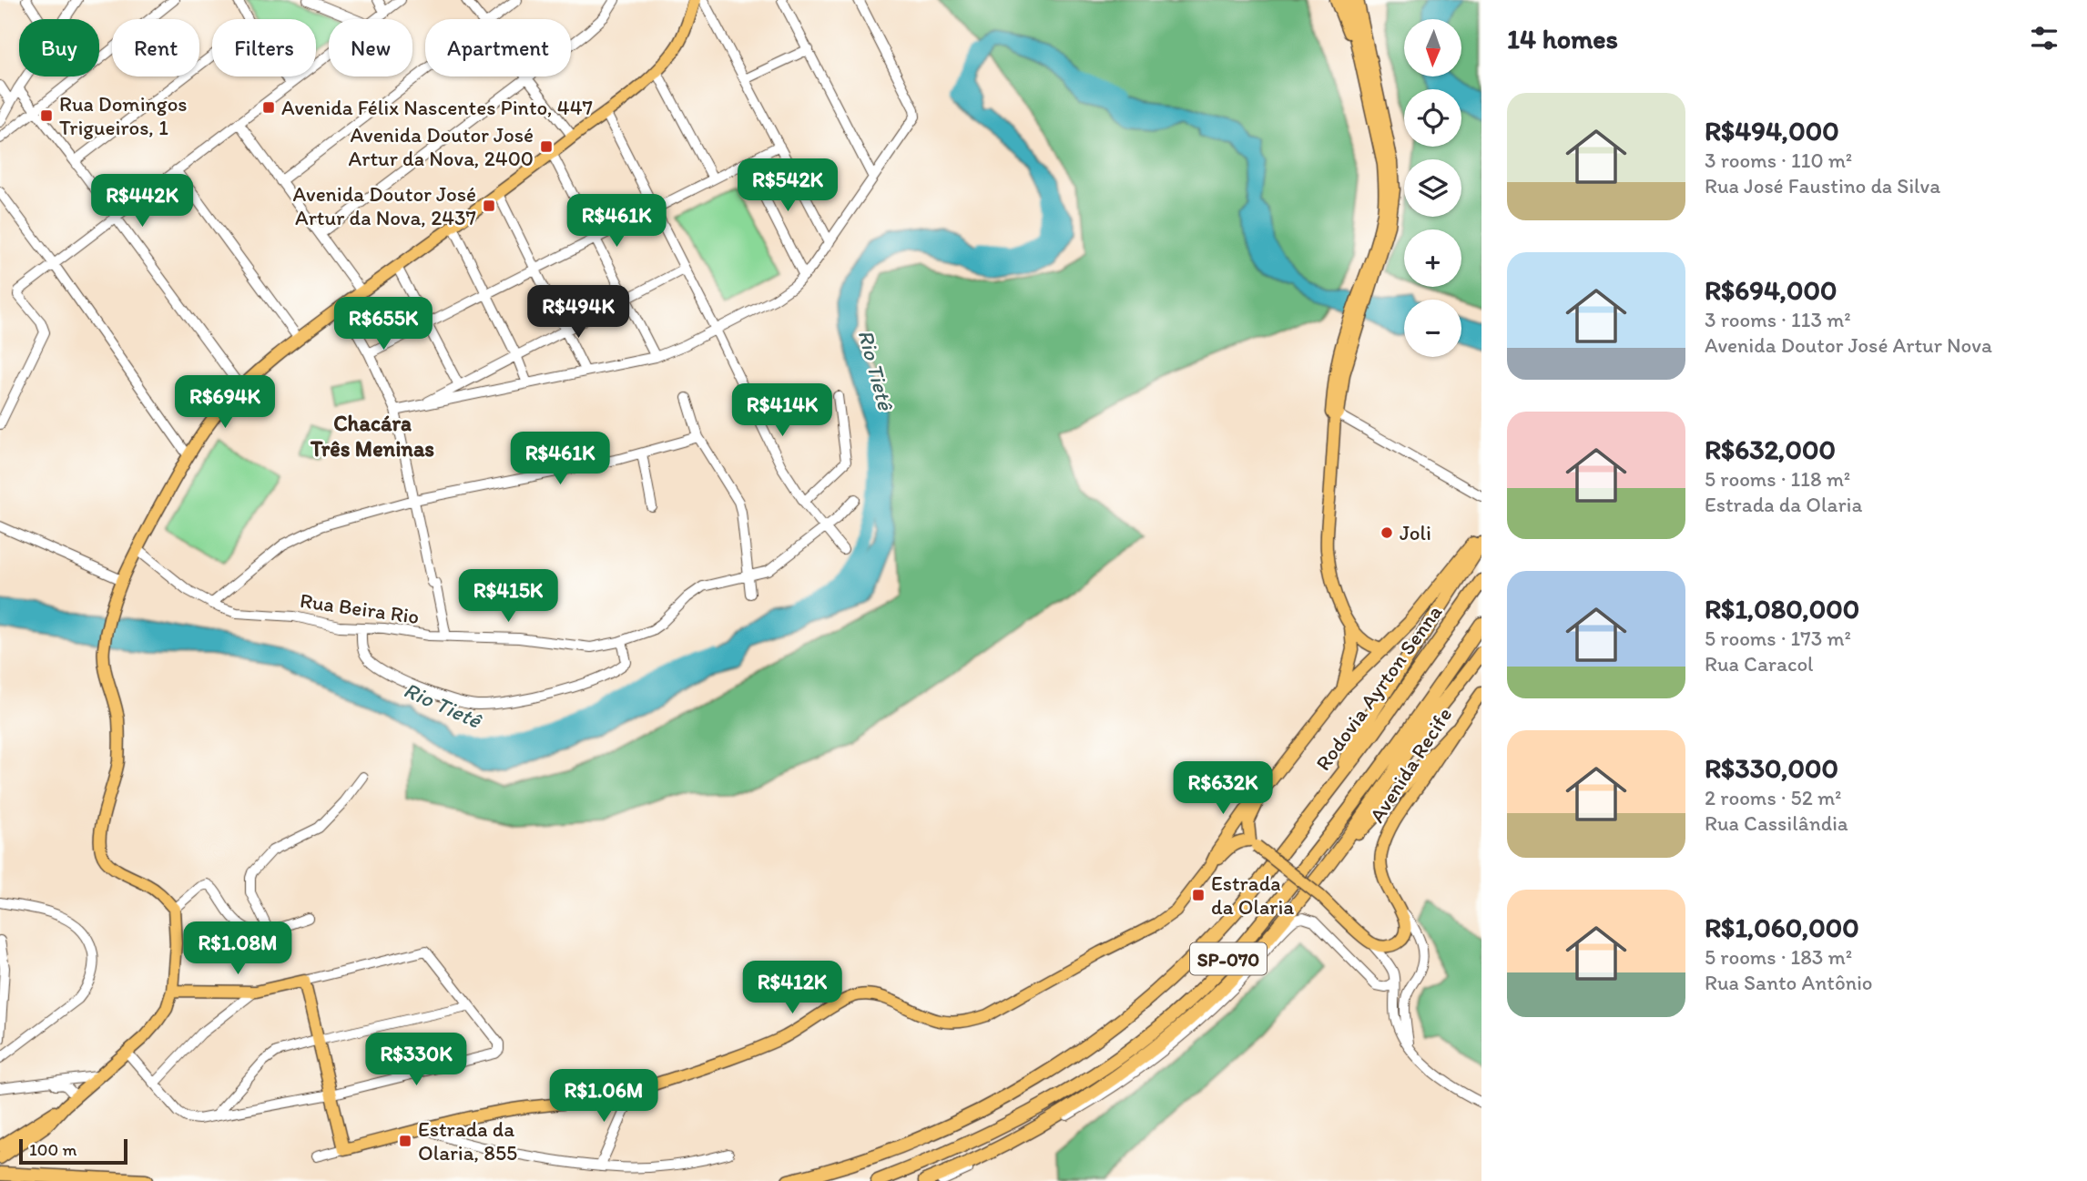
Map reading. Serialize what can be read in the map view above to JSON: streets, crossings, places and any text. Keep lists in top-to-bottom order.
{
  "streets": {
    "highway": ["Rodovia Ayrton Senna", "SP-070"],
    "main road": ["Avenida Recife"],
    "street": ["Rua Beira Rio"]
  },
  "districts": ["Chacára Três Meninas"],
  "water": ["Rio Tietê"],
  "places": {
    "transit": [
      "Avenida Félix Nascentes Pinto, 447",
      "Rua Domingos Trigueiros, 1",
      "Avenida Doutor José Artur da Nova, 2400",
      "Avenida Doutor José Artur da Nova, 2437",
      "Estrada da Olaria",
      "Estrada da Olaria, 855"
    ],
    "other": ["Joli"]
  },
  "scale_bar": "100 m",
  "north": "bottom",
  "page": {
    "heading": "14 homes",
    "map_buttons": ["+", "−"],
    "chip": [
      "Buy",
      "Rent",
      "Filters",
      "New",
      "Apartment"
    ],
    "list": [
      {
        "name": "R$494,000",
        "note": "3 rooms · 110 m² · Rua José Faustino da Silva"
      },
      {
        "name": "R$694,000",
        "note": "3 rooms · 113 m² · Avenida Doutor José Artur Nova"
      },
      {
        "name": "R$632,000",
        "note": "5 rooms · 118 m² · Estrada da Olaria"
      },
      {
        "name": "R$1,080,000",
        "note": "5 rooms · 173 m² · Rua Caracol"
      },
      {
        "name": "R$330,000",
        "note": "2 rooms · 52 m² · Rua Cassilândia"
      },
      {
        "name": "R$1,060,000",
        "note": "5 rooms · 183 m² · Rua Santo Antônio"
      }
    ],
    "price": [
      "R$542K",
      "R$442K",
      "R$461K",
      "R$494K",
      "R$655K",
      "R$694K",
      "R$414K",
      "R$461K",
      "R$415K",
      "R$632K",
      "R$1.08M",
      "R$412K",
      "R$330K",
      "R$1.06M"
    ],
    "scale": "100 m"
  }
}
